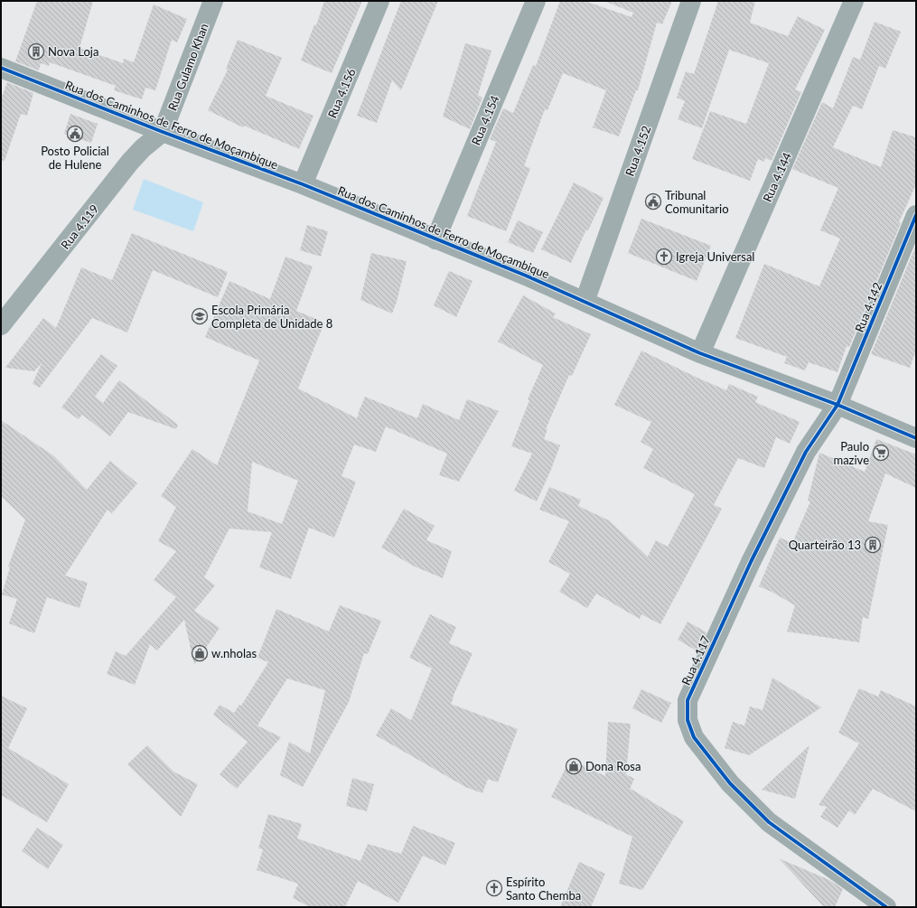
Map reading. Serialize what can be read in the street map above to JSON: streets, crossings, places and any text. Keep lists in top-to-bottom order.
{
  "streets": {
    "street": [
      "Rua Gulamo Khan",
      "Rua 4.156",
      "Rua 4.154",
      "Rua dos Caminhos de Ferro de Moçambique",
      "Rua 4.152",
      "Rua 4.144",
      "Rua 4.119",
      "Rua 4.142",
      "Rua 4.117"
    ]
  },
  "crossings": [
    ["Rua Gulamo Khan", "Rua dos Caminhos de Ferro de Moçambique"],
    ["Rua Gulamo Khan", "Rua 4.119"],
    ["Rua 4.156", "Rua dos Caminhos de Ferro de Moçambique"],
    ["Rua 4.154", "Rua dos Caminhos de Ferro de Moçambique"],
    ["Rua dos Caminhos de Ferro de Moçambique", "Rua 4.152"],
    ["Rua dos Caminhos de Ferro de Moçambique", "Rua 4.144"],
    ["Rua dos Caminhos de Ferro de Moçambique", "Rua 4.119"],
    ["Rua dos Caminhos de Ferro de Moçambique", "Rua 4.142"],
    ["Rua dos Caminhos de Ferro de Moçambique", "Rua 4.117"],
    ["Rua 4.142", "Rua 4.117"]
  ],
  "places": {
    "building": ["Nova Loja", "Quarteirão 13"],
    "public building": ["Posto Policial de Hulene", "Tribunal Comunitario"],
    "church": ["Igreja Universal", "Espírito Santo Chemba"],
    "school or university": ["Escola Primária Completa de Unidade 8"],
    "supermarket": ["Paulo mazive"],
    "shop": ["w.nholas", "Dona Rosa"]
  }
}
